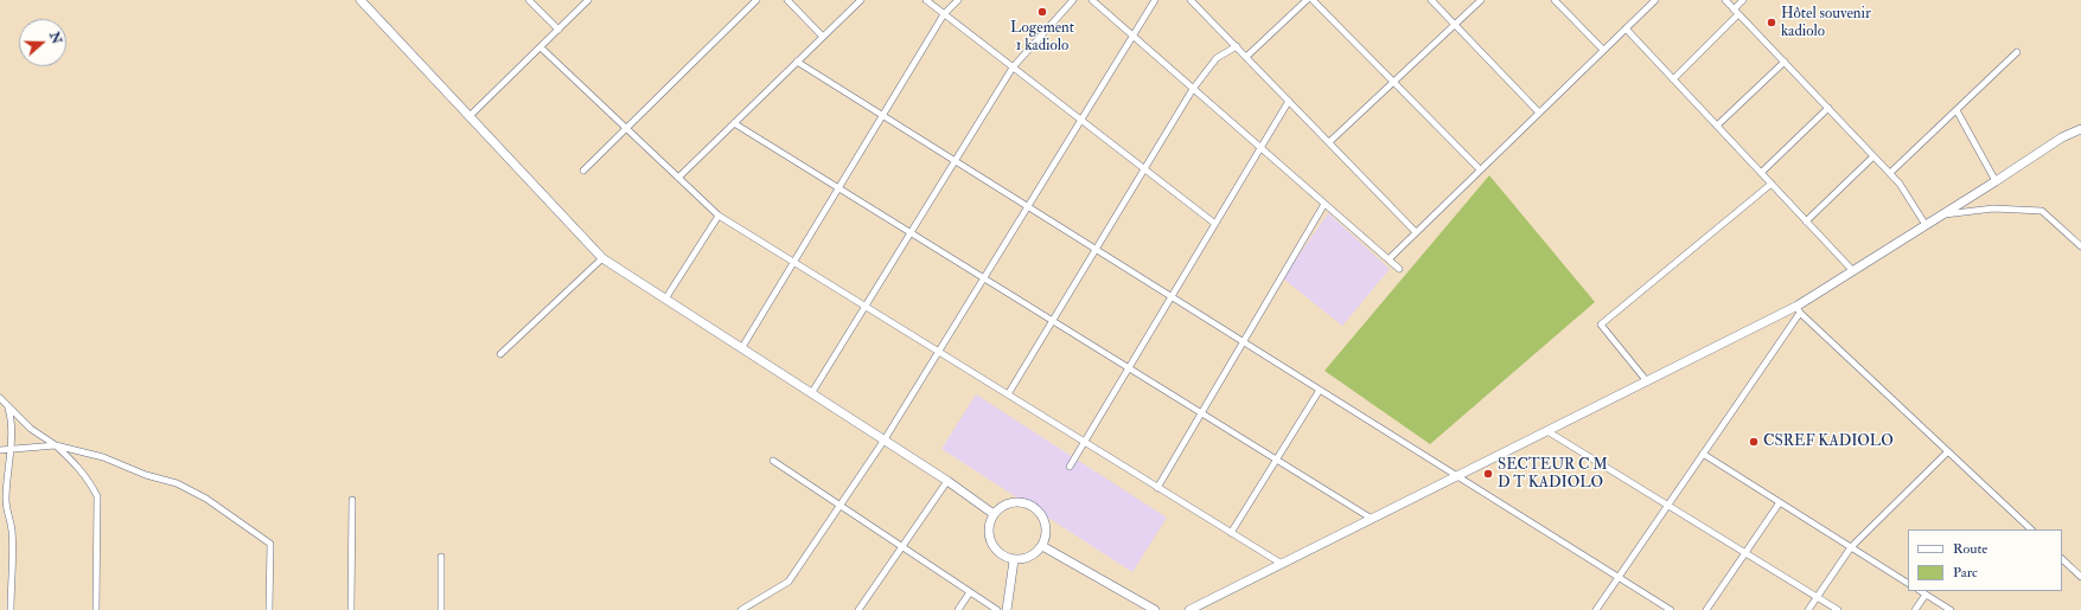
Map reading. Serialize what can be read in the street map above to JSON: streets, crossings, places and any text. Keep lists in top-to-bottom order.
{
  "places": [
    "Logement 1 kadiolo",
    "Hôtel souvenir kadiolo",
    "CSREF KADIOLO",
    "SECTEUR C M D T KADIOLO"
  ],
  "legend": ["Route", "Parc"],
  "north": "right"
}
